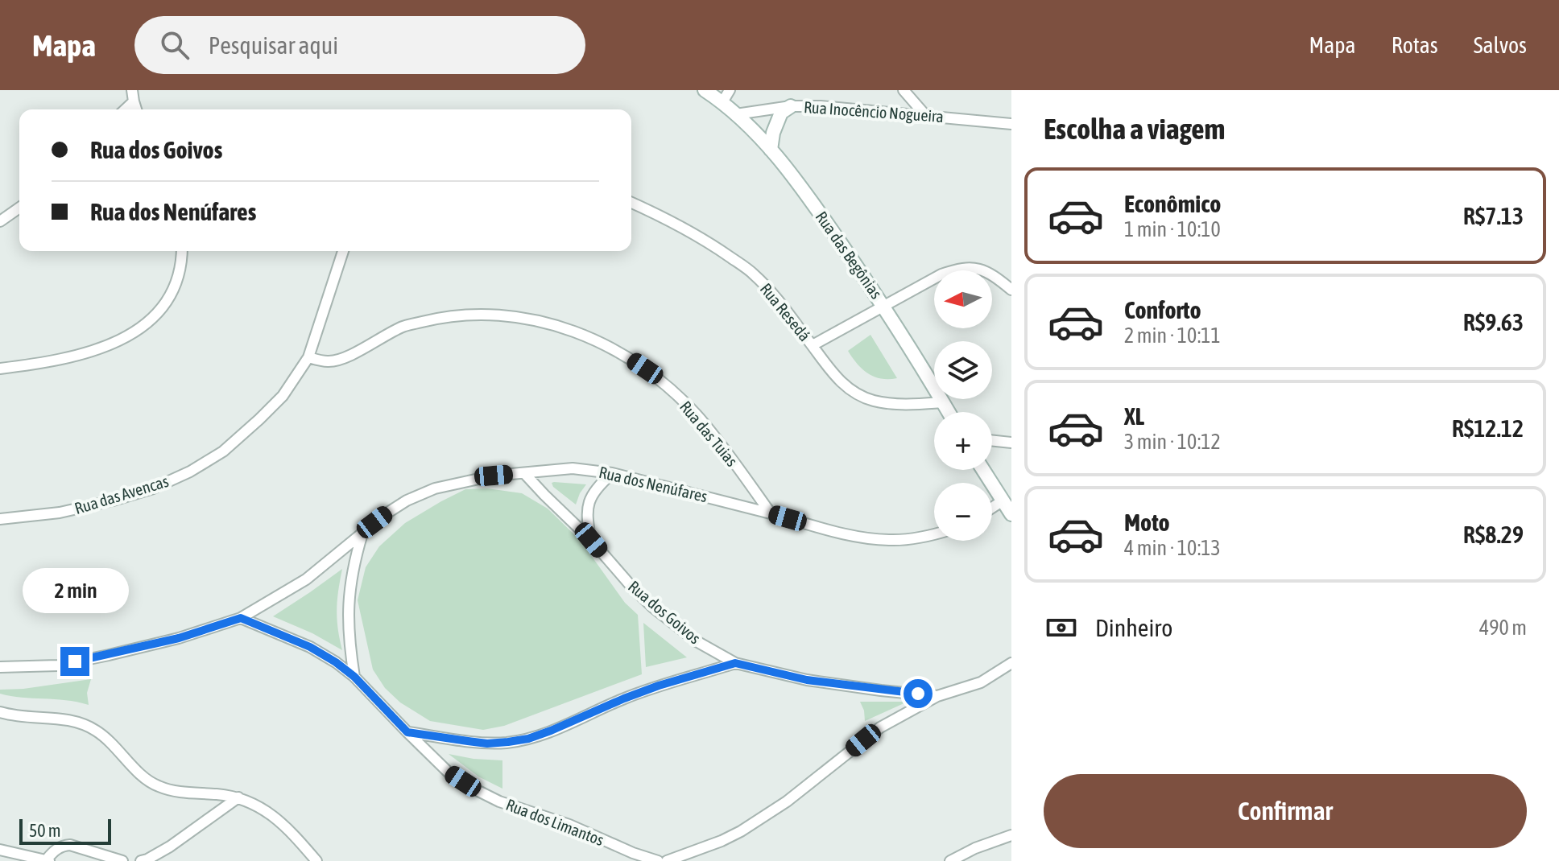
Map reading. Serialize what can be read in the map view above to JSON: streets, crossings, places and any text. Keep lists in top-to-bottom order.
{
  "streets": {
    "main road": ["Rua das Begônias"],
    "street": [
      "Rua Inocêncio Nogueira",
      "Rua Resedá",
      "Rua das Tuias",
      "Rua dos Nenúfares",
      "Rua das Avencas",
      "Rua dos Goivos",
      "Rua dos Limantos"
    ]
  },
  "crossings": [
    ["Rua Inocêncio Nogueira", "Rua das Begônias"],
    ["Rua das Begônias", "Rua Resedá"],
    ["Rua das Tuias", "Rua dos Nenúfares"],
    ["Rua das Tuias", "Rua das Avencas"],
    ["Rua dos Nenúfares", "Rua dos Goivos"],
    ["Rua dos Nenúfares", "Rua dos Limantos"]
  ],
  "scale_bar": "50 m",
  "north": "left",
  "page": {
    "header": "Mapa",
    "search": "Pesquisar aqui",
    "nav": ["Mapa", "Rotas", "Salvos"],
    "heading": "Escolha a viagem",
    "banner": ["Rua dos Goivos", "Rua dos Nenúfares"],
    "list": [
      {
        "name": "Econômico",
        "note": "1 min · 10:10",
        "value": "R$7.13"
      },
      {
        "name": "Conforto",
        "note": "2 min · 10:11",
        "value": "R$9.63"
      },
      {
        "name": "XL",
        "note": "3 min · 10:12",
        "value": "R$12.12"
      },
      {
        "name": "Moto",
        "note": "4 min · 10:13",
        "value": "R$8.29"
      }
    ],
    "map_buttons": ["+", "−"],
    "bubble": "2 min",
    "pay": ["Dinheiro", "490 m"],
    "buttons": "Confirmar",
    "scale": "50 m"
  }
}
